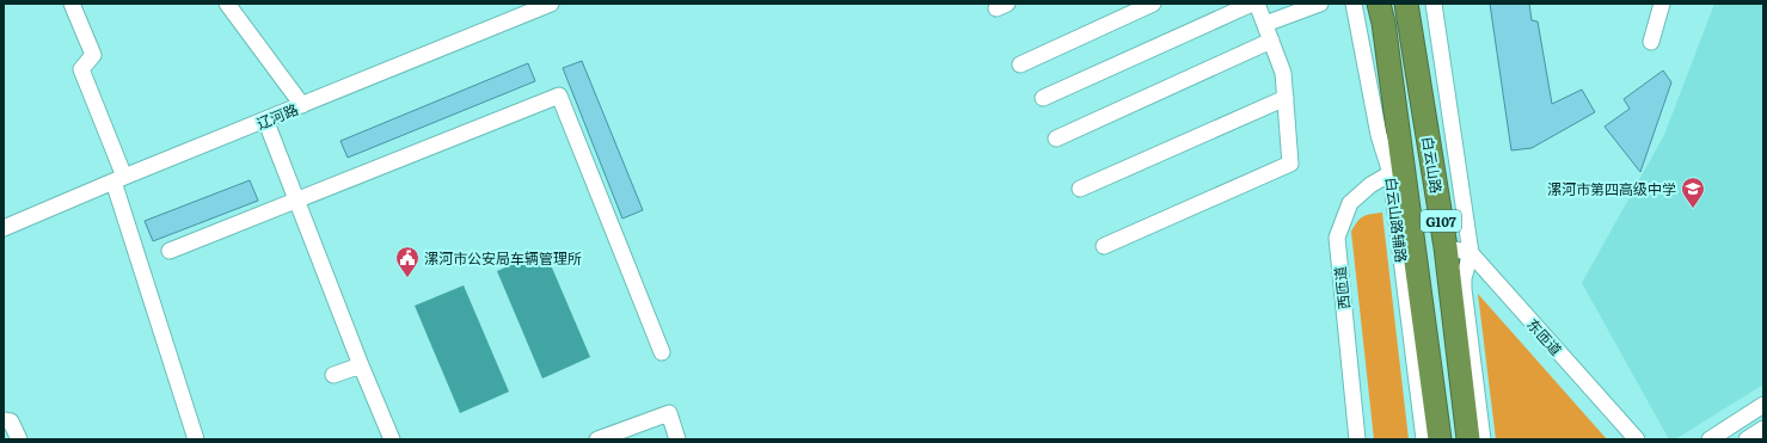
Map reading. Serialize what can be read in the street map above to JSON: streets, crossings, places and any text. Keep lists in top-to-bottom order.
{
  "streets": {
    "highway": ["白云山路", "G107"],
    "street": [
      "辽河路",
      "白云山路辅路",
      "西匝道",
      "东匝道"
    ]
  },
  "crossings": [
    ["白云山路", "白云山路辅路"],
    ["白云山路", "西匝道"],
    ["白云山路辅路", "西匝道"]
  ],
  "places": {
    "school or university": ["漯河市第四高级中学"],
    "public building": ["漯河市公安局车辆管理所"]
  }
}
